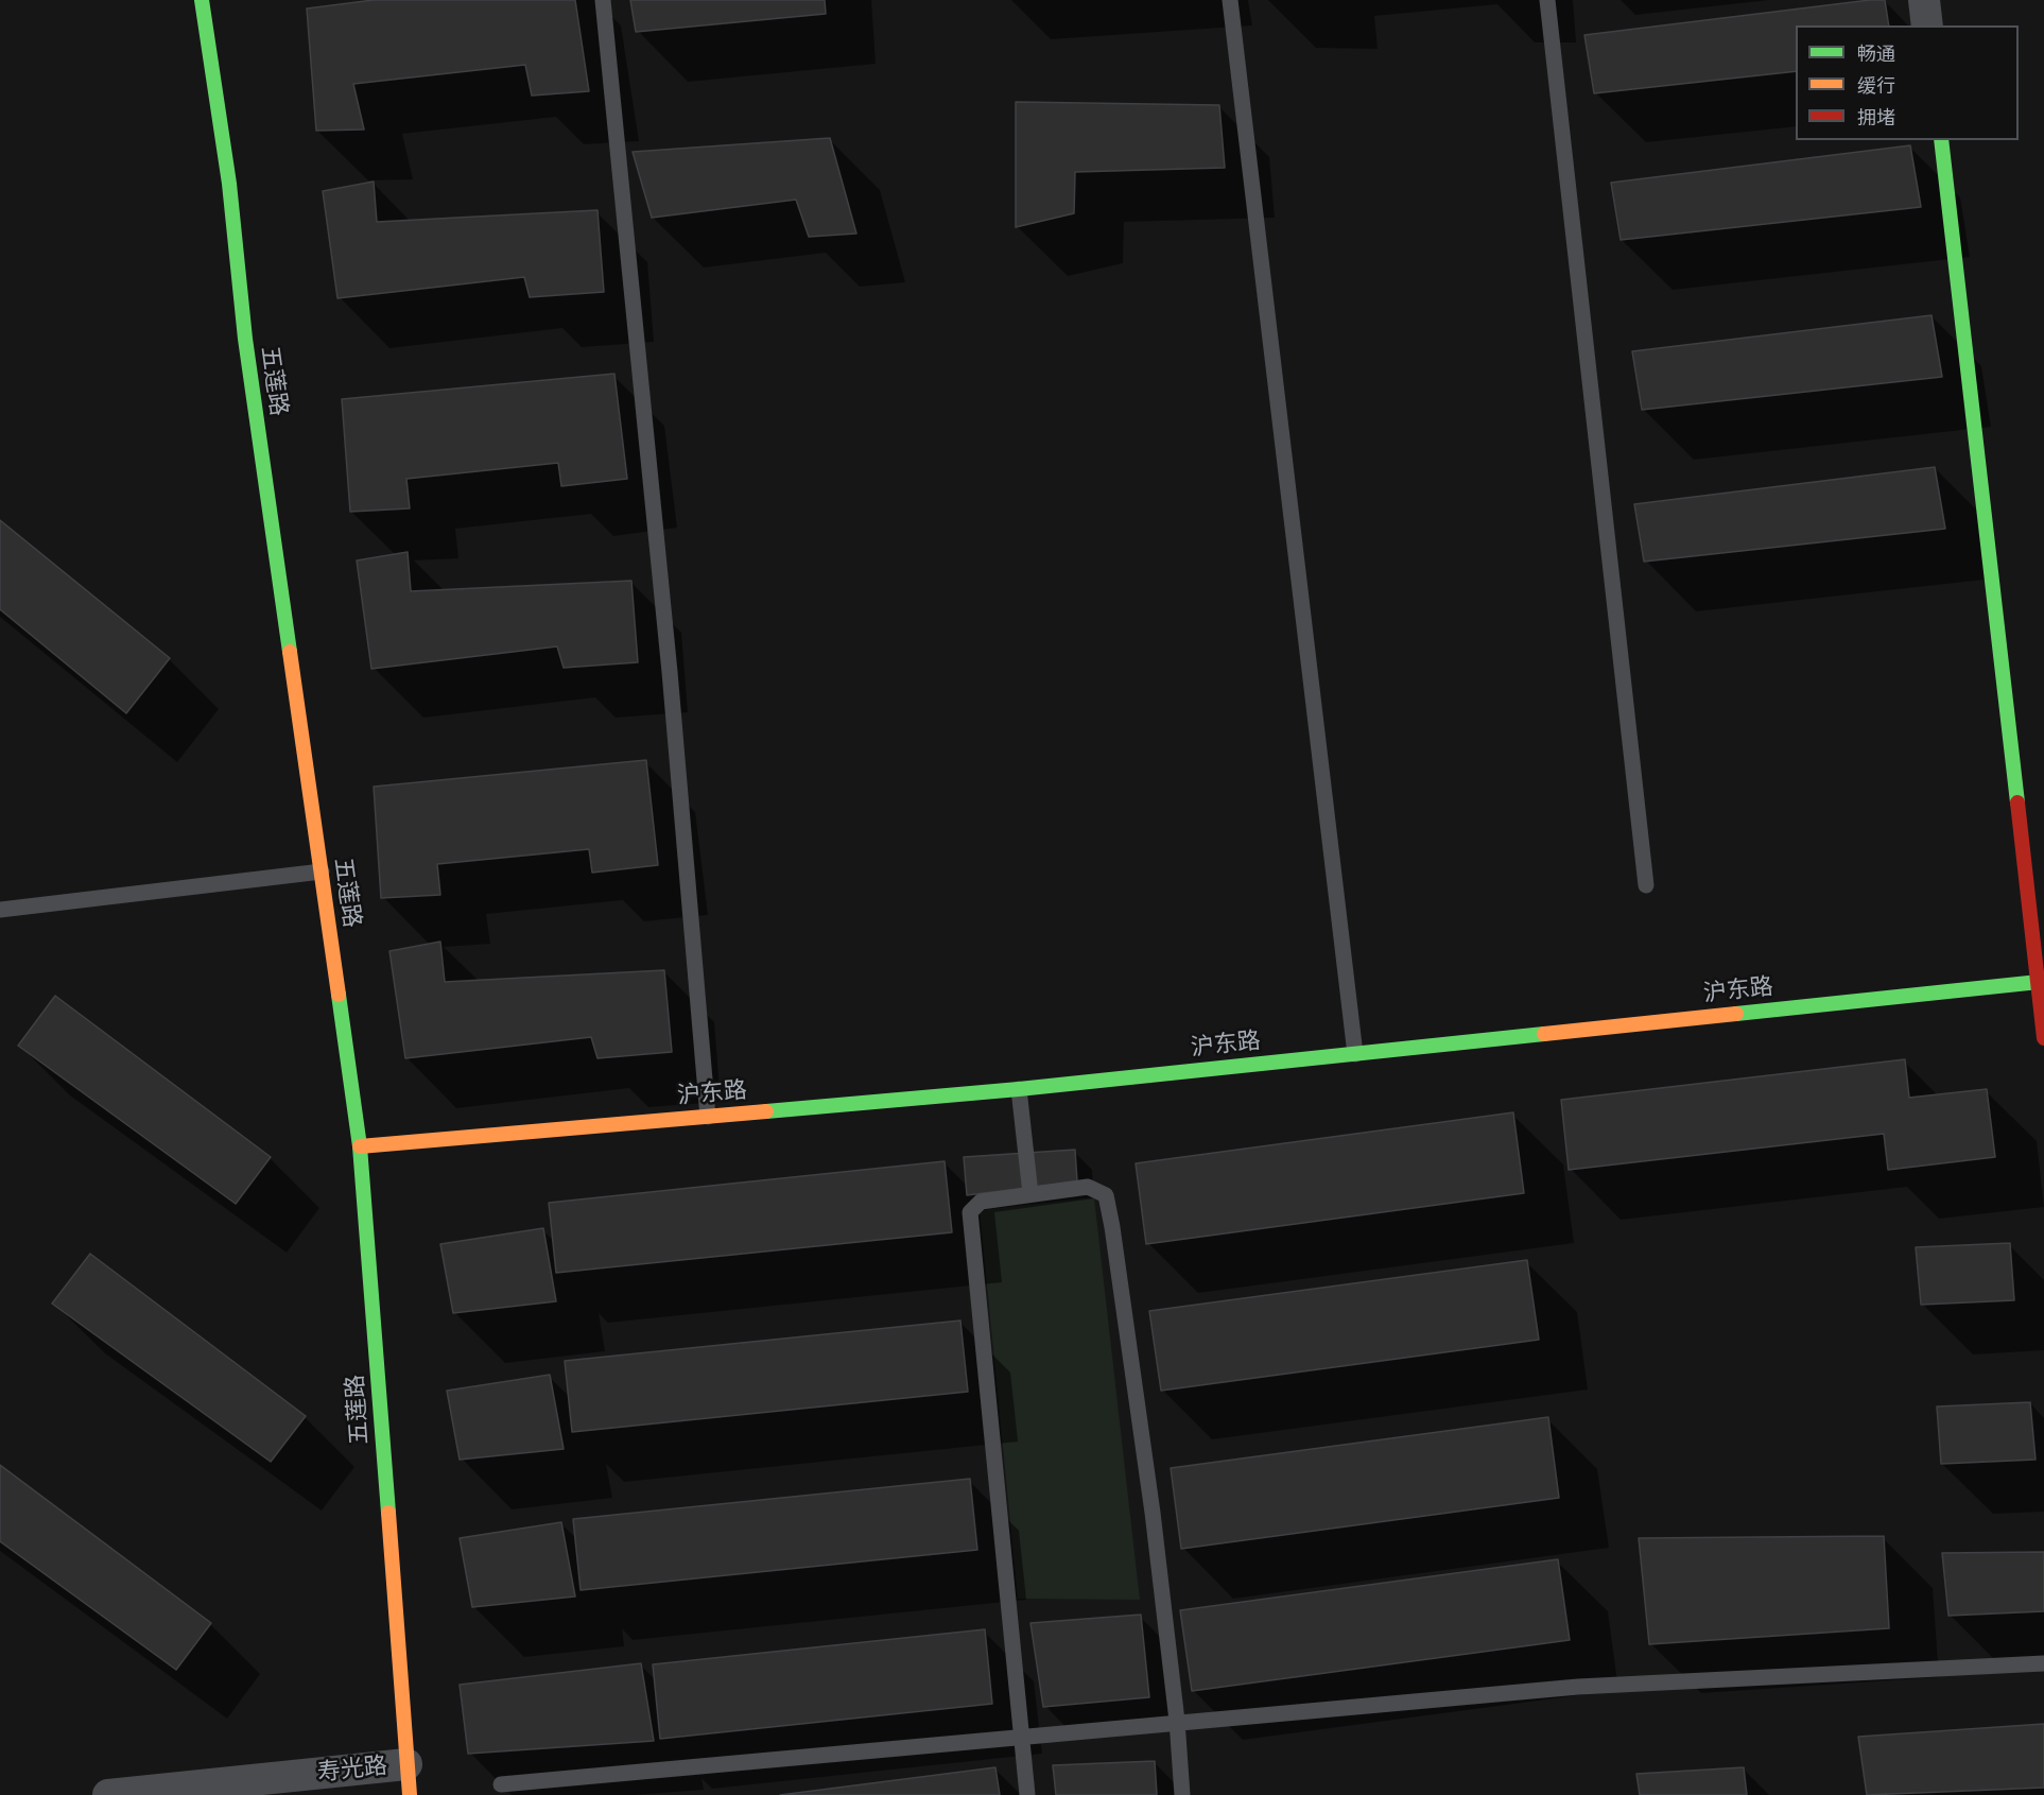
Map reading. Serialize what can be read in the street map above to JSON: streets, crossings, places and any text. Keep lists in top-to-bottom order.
{
  "streets": {
    "street": ["五莲路", "沪东路", "寿光路"]
  },
  "crossings": [
    ["五莲路", "沪东路"],
    ["五莲路", "寿光路"]
  ],
  "legend": ["畅通", "缓行", "拥堵"]
}
